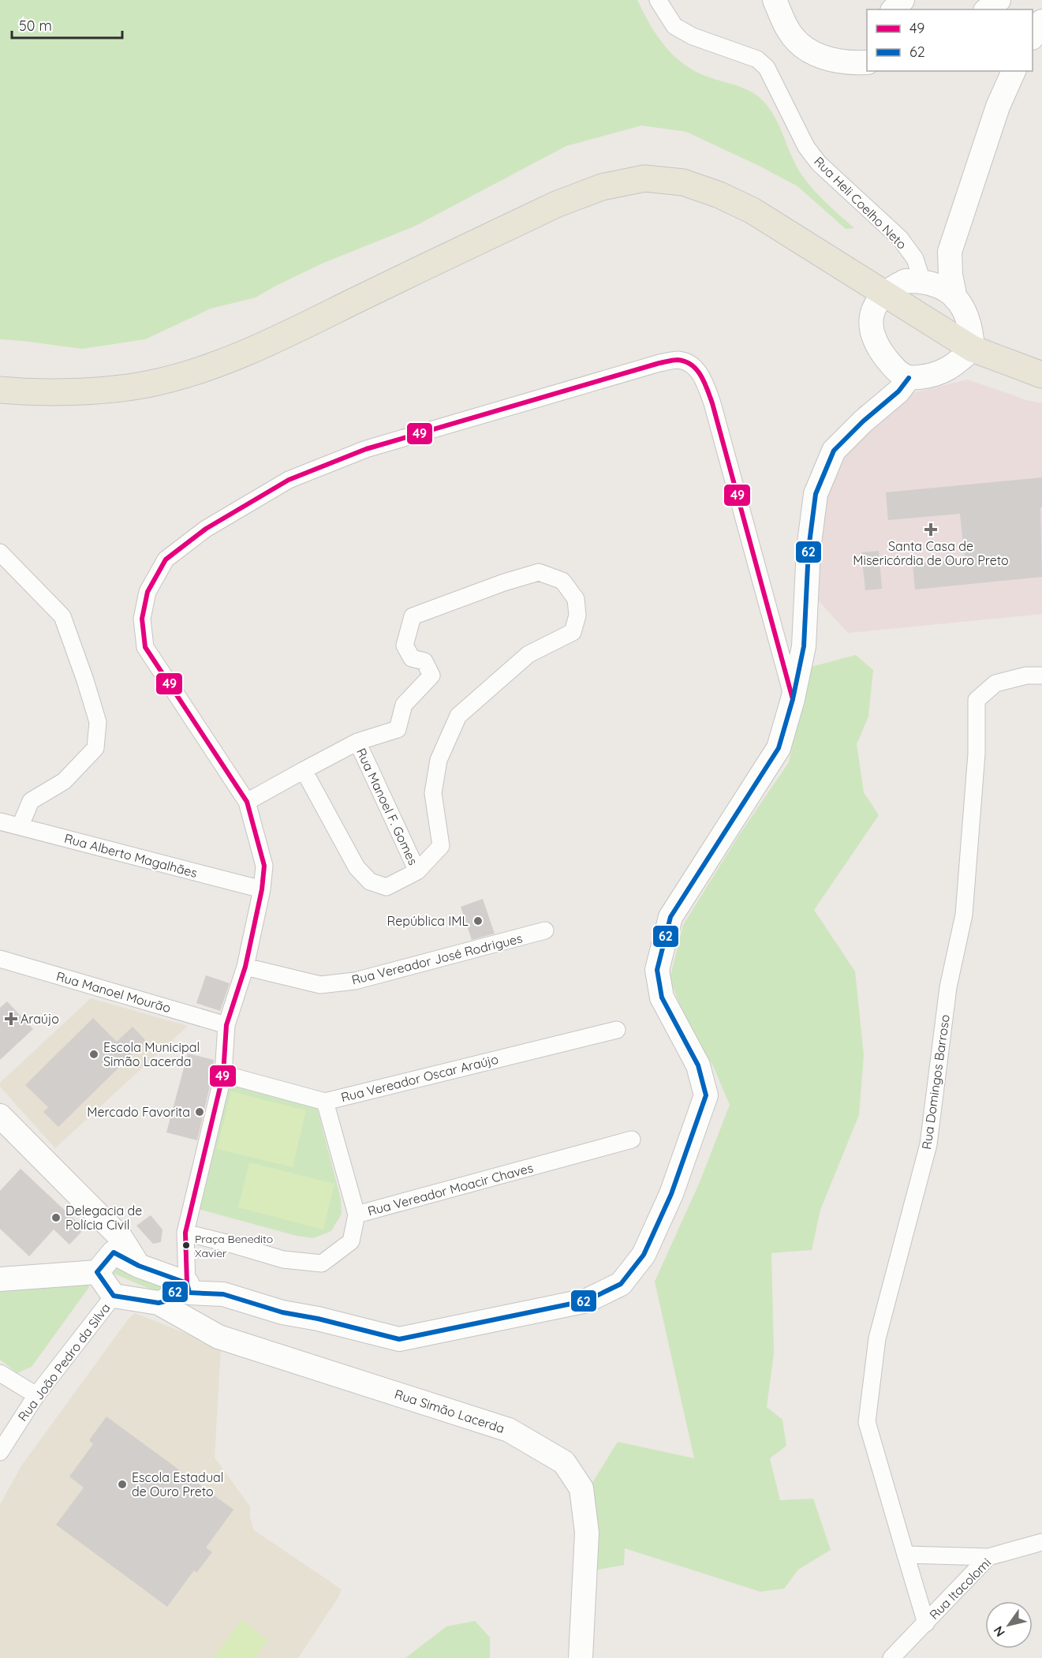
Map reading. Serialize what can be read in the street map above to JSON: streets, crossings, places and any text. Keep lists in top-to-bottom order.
{
  "streets": {
    "street": [
      "Rua Heli Coelho Neto",
      "Rua Manoel F. Gomes",
      "Rua Alberto Magalhães",
      "Rua Vereador José Rodrigues",
      "Rua Manoel Mourão",
      "Rua Vereador Oscar Araújo",
      "Rua Domingos Barroso",
      "Rua Vereador Moacir Chaves",
      "Rua João Pedro da Silva",
      "Rua Simão Lacerda",
      "Rua Itacolomi"
    ]
  },
  "crossings": [
    ["Rua Domingos Barroso", "Rua Itacolomi"]
  ],
  "places": {
    "health": ["Santa Casa de Misericórdia de Ouro Preto", "Araújo"],
    "other": [
      "República IML",
      "Escola Municipal Simão Lacerda",
      "Mercado Favorita",
      "Delegacia de Polícia Civil",
      "Praça Benedito Xavier",
      "Escola Estadual de Ouro Preto"
    ]
  },
  "lines": ["transit line 49", "transit line 62"],
  "legend": ["49", "62"],
  "scale_bar": "50 m",
  "north": "bottom left"
}
